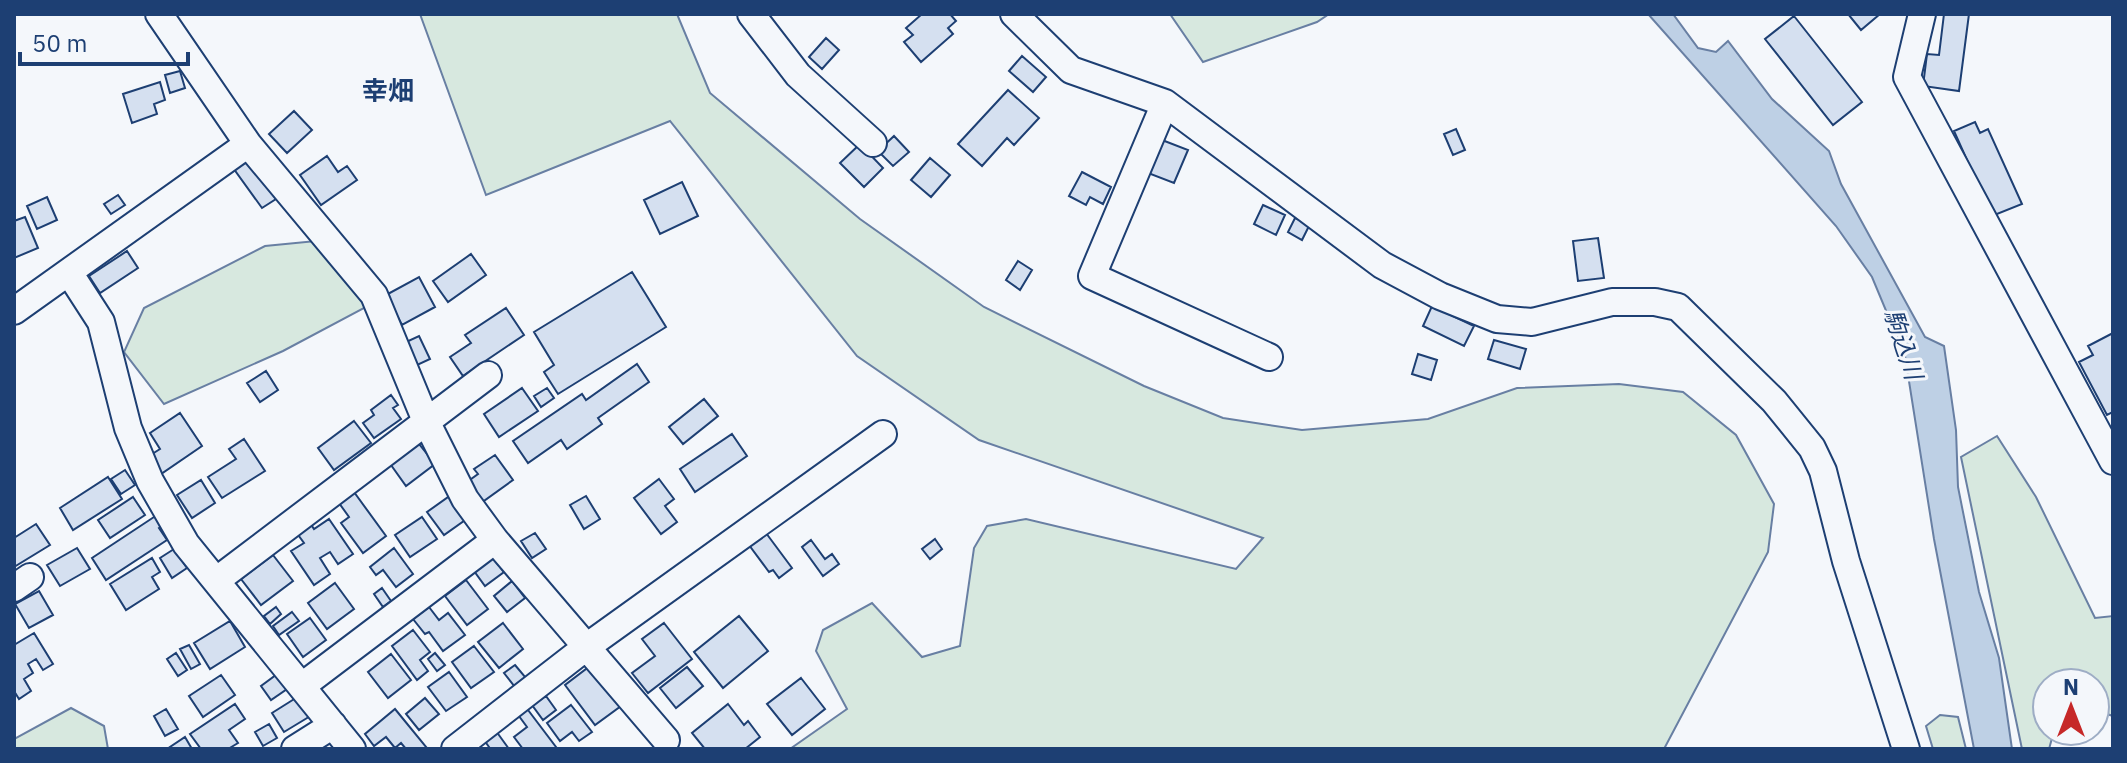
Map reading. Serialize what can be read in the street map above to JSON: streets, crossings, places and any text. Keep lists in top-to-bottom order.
{
  "districts": ["幸畑"],
  "water": ["駒込川"],
  "scale_bar": "50 m",
  "north": "top"
}
